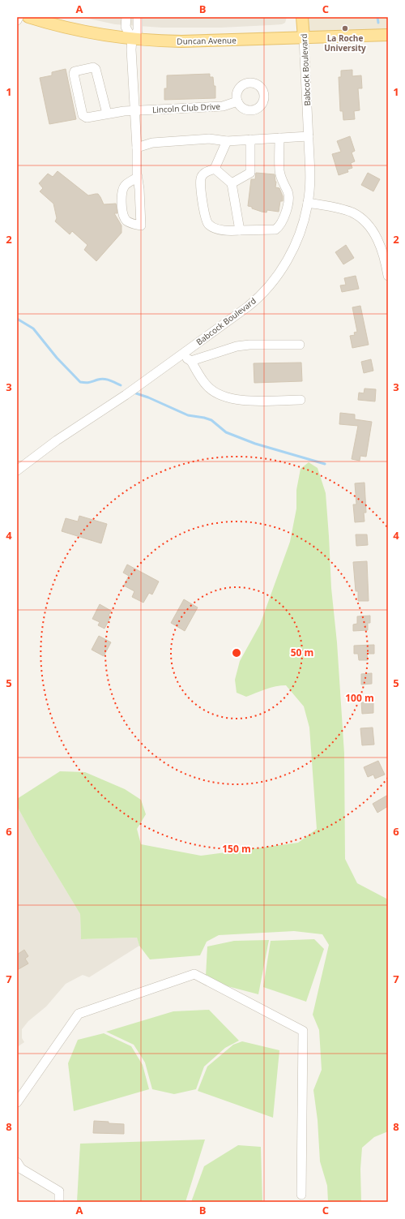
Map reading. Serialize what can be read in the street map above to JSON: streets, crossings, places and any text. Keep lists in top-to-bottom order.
{
  "streets": {
    "main road": ["Duncan Avenue", "Babcock Boulevard"],
    "street": ["Lincoln Club Drive"]
  },
  "crossings": [
    ["Duncan Avenue", "Babcock Boulevard"]
  ],
  "places": ["La Roche University"],
  "grid": {
    "columns": ["A", "B", "C"],
    "rows": [
      "1",
      "2",
      "3",
      "4",
      "5",
      "6",
      "7",
      "8"
    ]
  },
  "rings": ["50 m", "100 m", "150 m"]
}
